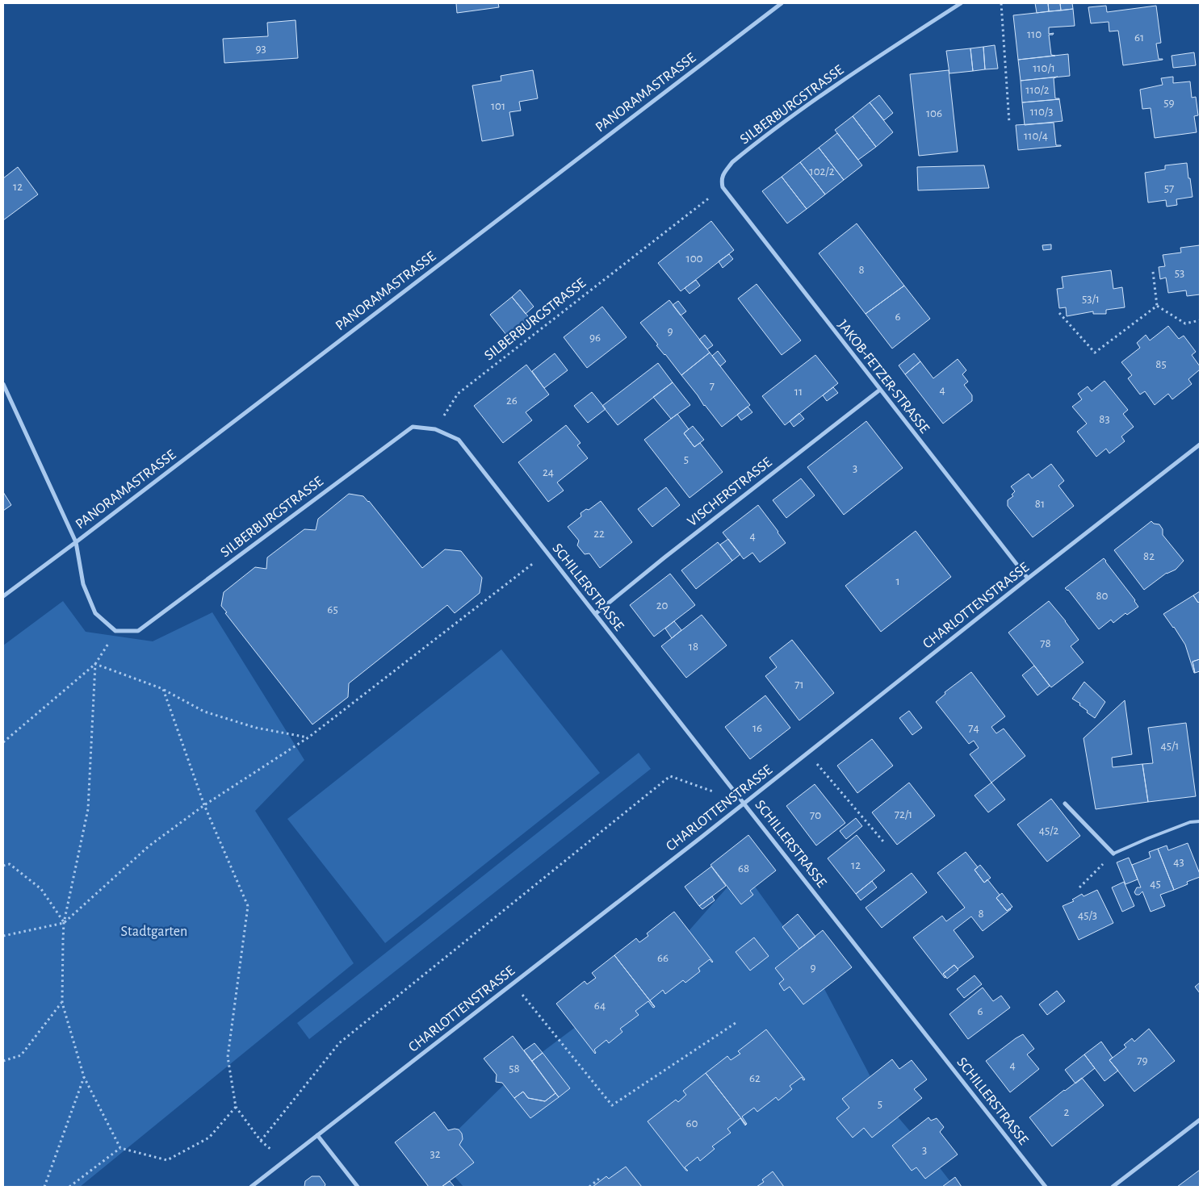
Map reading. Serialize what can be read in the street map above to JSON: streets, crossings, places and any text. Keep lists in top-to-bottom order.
{
  "streets": {
    "street": [
      "PANORAMASTRASSE",
      "SILBERBURGSTRASSE",
      "JAKOB-FETZER-STRASSE",
      "VISCHERSTRASSE",
      "SCHILLERSTRASSE",
      "CHARLOTTENSTRASSE"
    ]
  },
  "crossings": [
    ["SILBERBURGSTRASSE", "JAKOB-FETZER-STRASSE"],
    ["SILBERBURGSTRASSE", "SCHILLERSTRASSE"],
    ["JAKOB-FETZER-STRASSE", "VISCHERSTRASSE"],
    ["JAKOB-FETZER-STRASSE", "CHARLOTTENSTRASSE"],
    ["VISCHERSTRASSE", "SCHILLERSTRASSE"],
    ["SCHILLERSTRASSE", "CHARLOTTENSTRASSE"]
  ],
  "parks": ["Stadtgarten"],
  "house_numbers": [
    "110",
    "61",
    "93",
    "110/1",
    "110/2",
    "59",
    "101",
    "110/3",
    "106",
    "110/4",
    "102/2",
    "12",
    "57",
    "100",
    "8",
    "53",
    "53/1",
    "6",
    "9",
    "96",
    "85",
    "7",
    "4",
    "11",
    "26",
    "83",
    "5",
    "3",
    "24",
    "81",
    "22",
    "4",
    "82",
    "1",
    "80",
    "20",
    "65",
    "78",
    "18",
    "71",
    "16",
    "74",
    "45/1",
    "72/1",
    "70",
    "45/2",
    "43",
    "12",
    "68",
    "45",
    "8",
    "45/3",
    "66",
    "9",
    "64",
    "6",
    "79",
    "4",
    "58",
    "62",
    "5",
    "2",
    "60",
    "3",
    "32"
  ]
}
